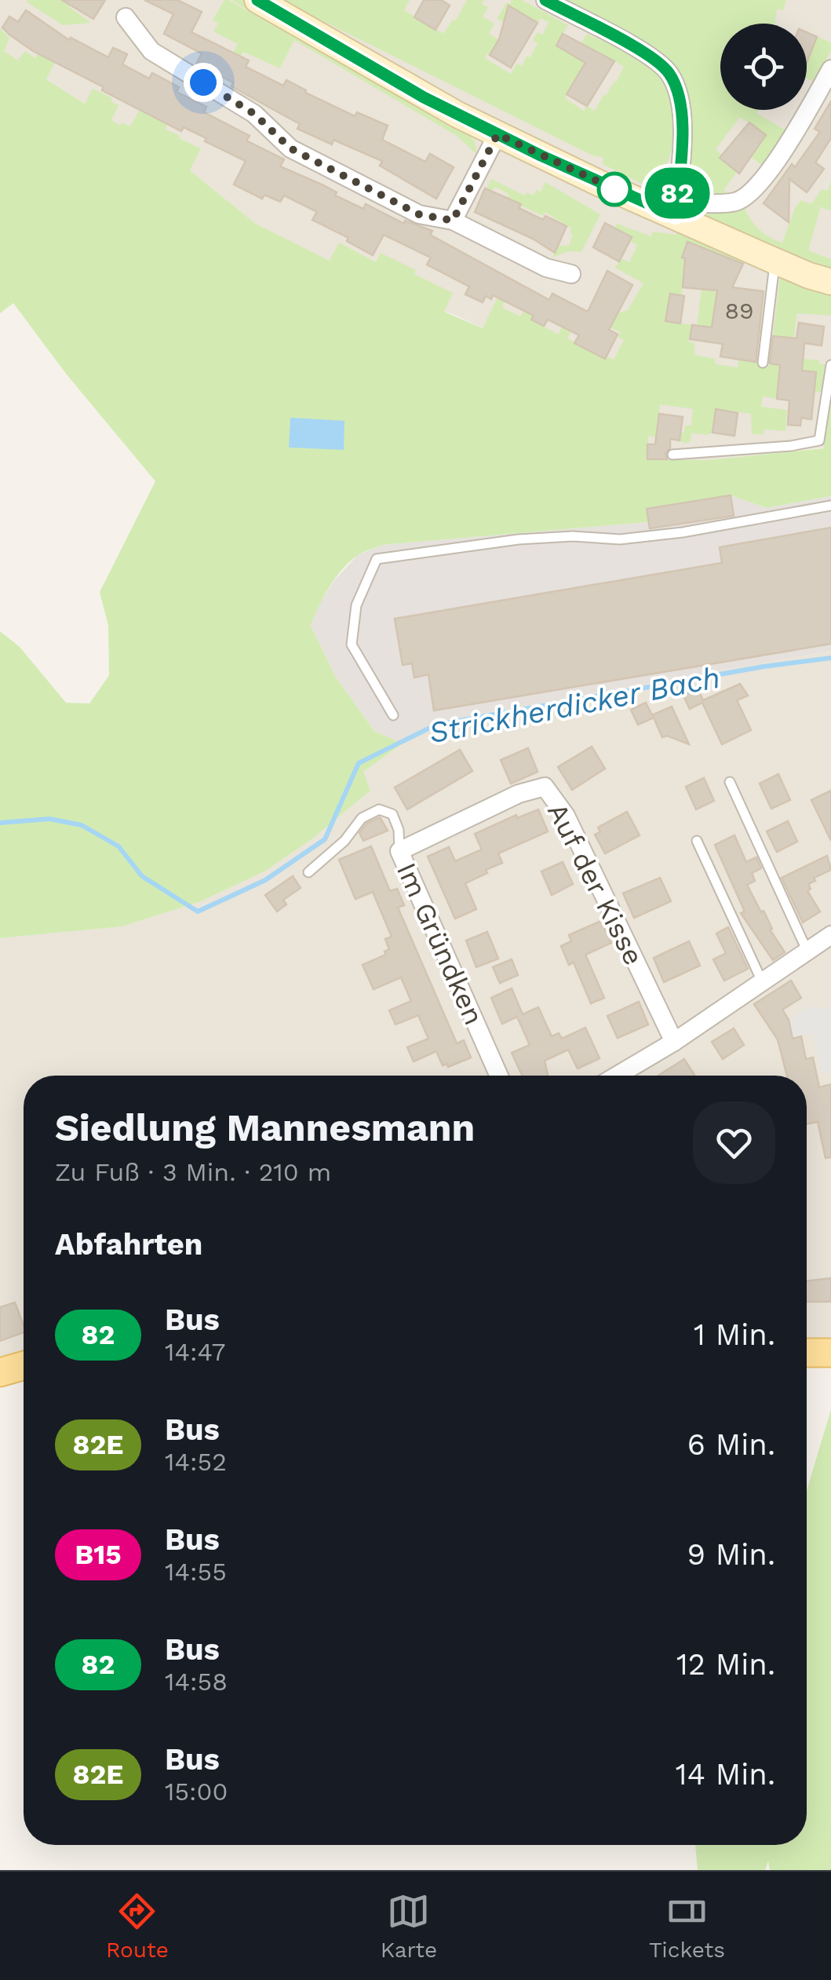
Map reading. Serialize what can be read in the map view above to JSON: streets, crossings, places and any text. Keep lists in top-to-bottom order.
{
  "streets": {
    "street": ["Auf der Kisse", "Im Gründken"]
  },
  "crossings": [
    ["Auf der Kisse", "Im Gründken"]
  ],
  "water": ["Strickherdicker Bach"],
  "lines": ["bus line 82"],
  "house_numbers": ["89"],
  "page": {
    "on_map": "82",
    "heading": [
      ["Siedlung Mannesmann", "Zu Fuß · 3 Min. · 210 m"],
      "Abfahrten"
    ],
    "list": [
      {
        "mark": "82",
        "name": "Bus",
        "note": "14:47",
        "value": "1 Min."
      },
      {
        "mark": "82E",
        "name": "Bus",
        "note": "14:52",
        "value": "6 Min."
      },
      {
        "mark": "B15",
        "name": "Bus",
        "note": "14:55",
        "value": "9 Min."
      },
      {
        "mark": "82",
        "name": "Bus",
        "note": "14:58",
        "value": "12 Min."
      },
      {
        "mark": "82E",
        "name": "Bus",
        "note": "15:00",
        "value": "14 Min."
      }
    ],
    "tabs": ["Route", "Karte", "Tickets"]
  }
}
